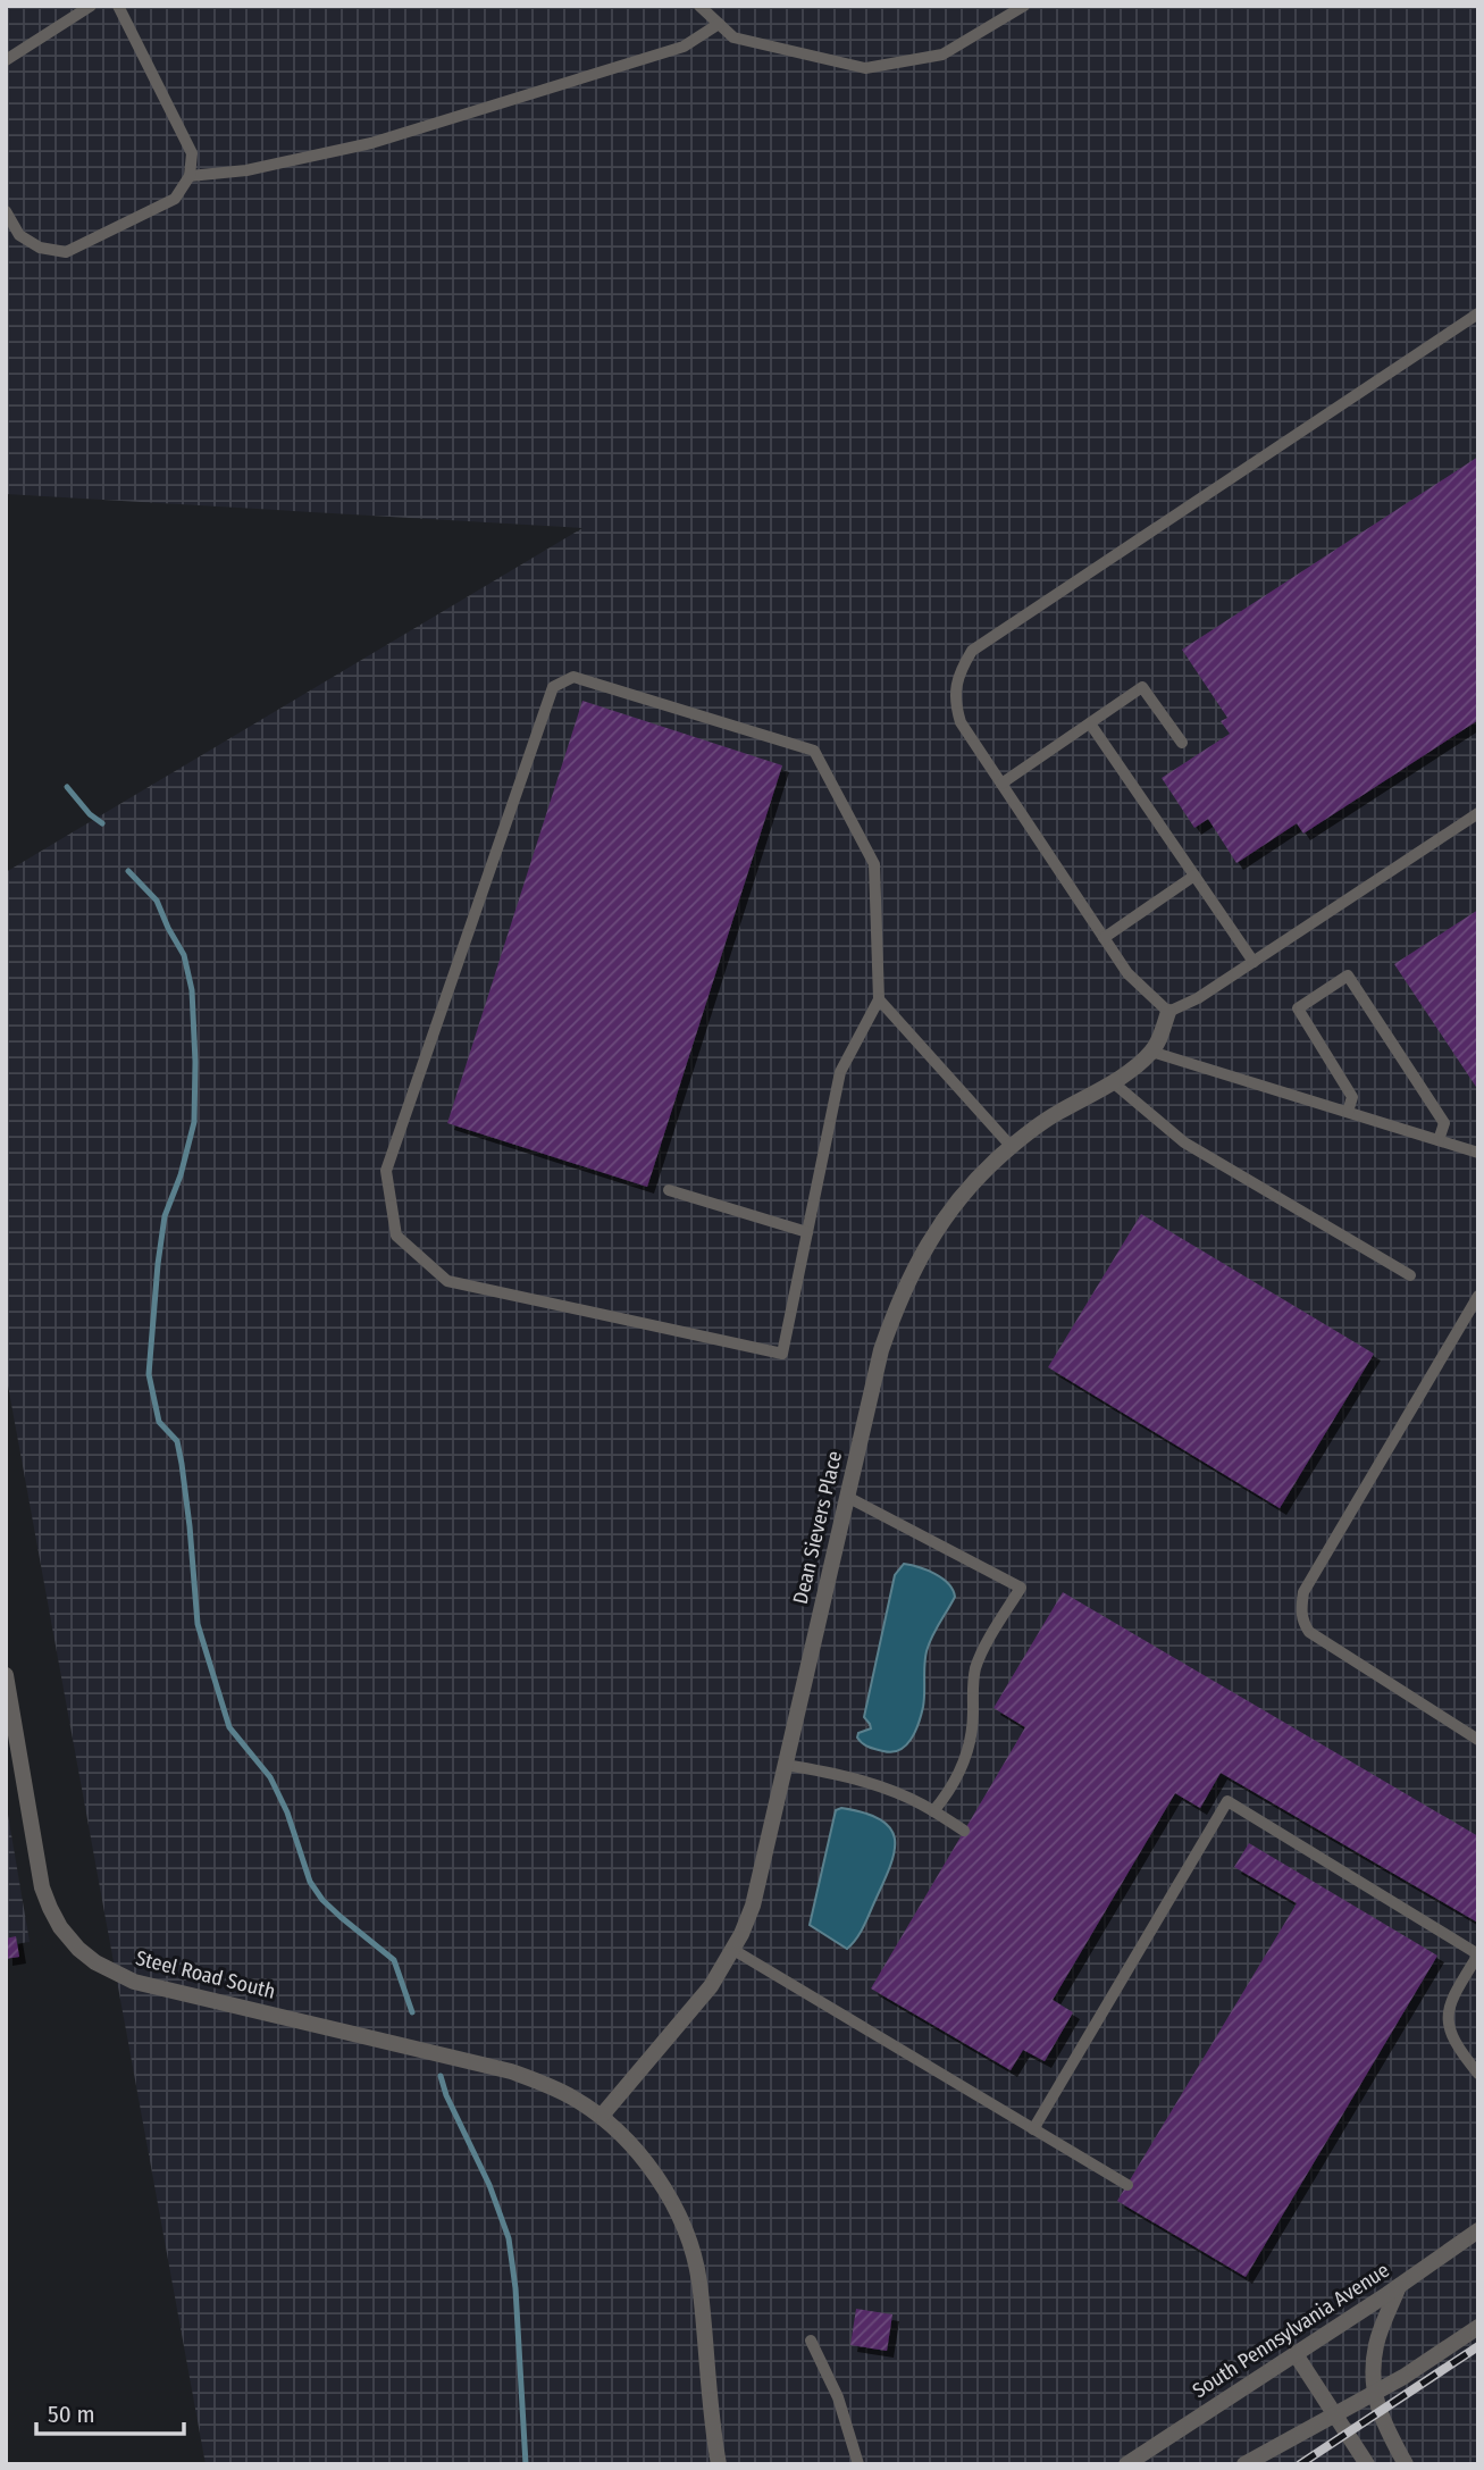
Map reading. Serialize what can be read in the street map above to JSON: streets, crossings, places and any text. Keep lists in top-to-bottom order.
{
  "streets": {
    "street": ["Dean Sievers Place", "Steel Road South", "South Pennsylvania Avenue"]
  },
  "crossings": [
    ["Dean Sievers Place", "Steel Road South"]
  ],
  "scale_bar": "50 m"
}
